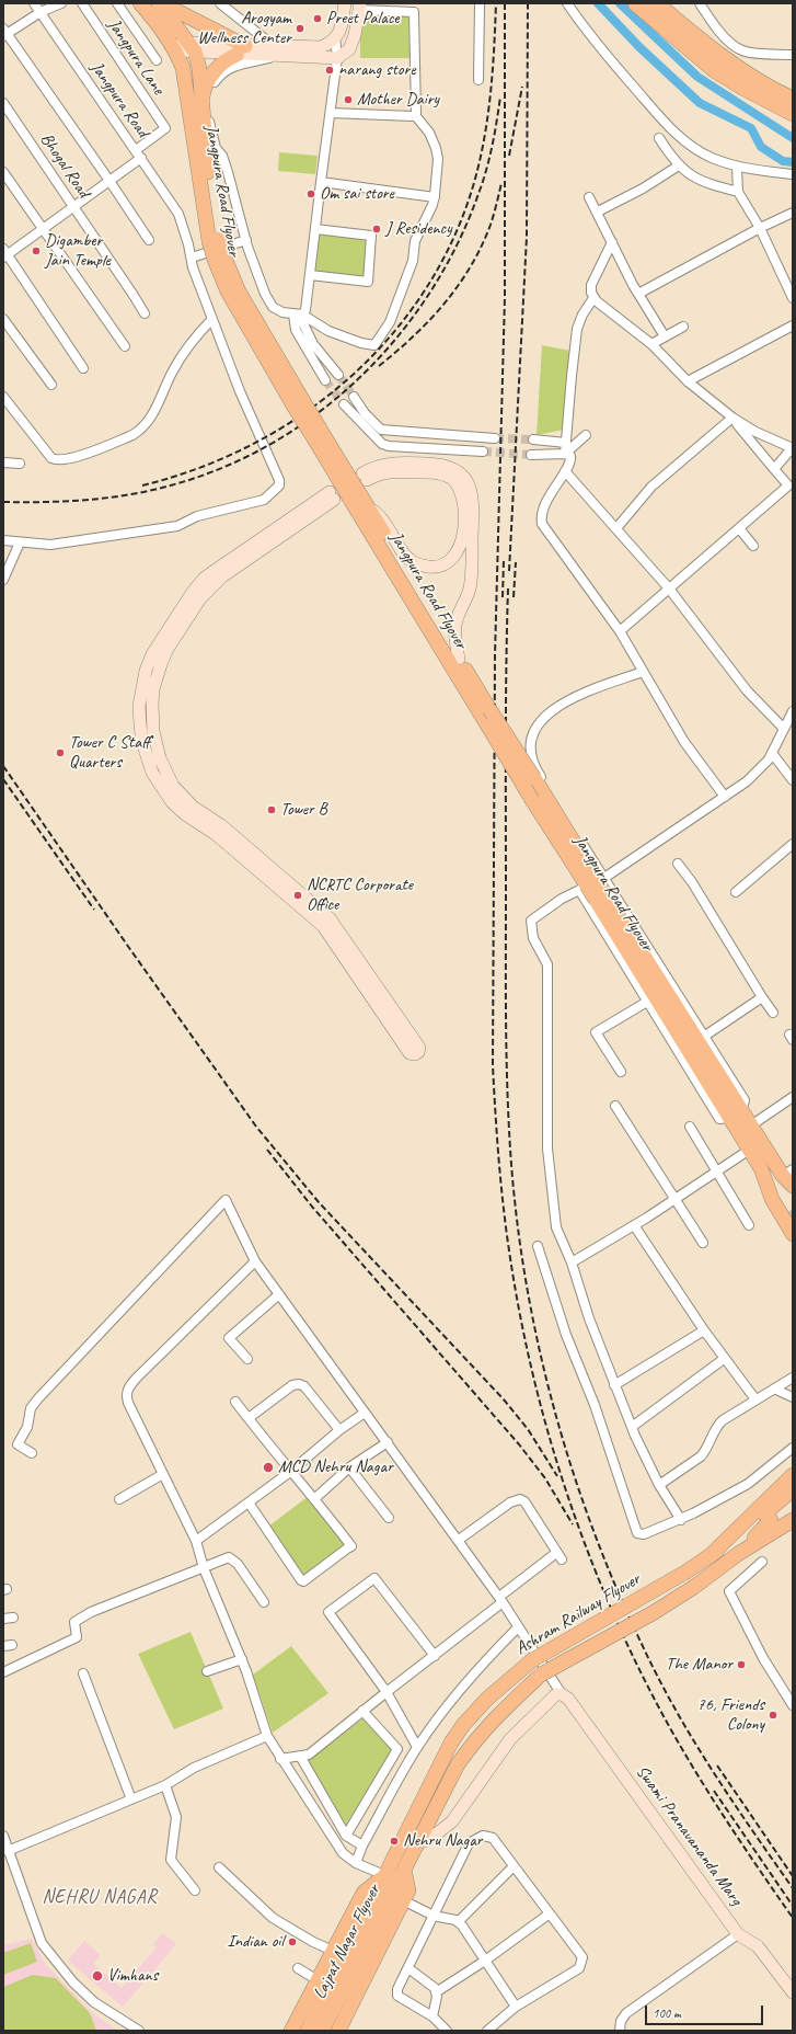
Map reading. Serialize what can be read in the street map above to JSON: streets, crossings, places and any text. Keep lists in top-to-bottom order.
{
  "streets": {
    "main road": [
      "Jangpura Road Flyover",
      "Ashram Railway Flyover",
      "Swami Pranavananda Marg",
      "Lajpat Nagar Flyover"
    ],
    "street": ["Jangpura Lane", "Jangpura Road", "Bhogal Road"]
  },
  "crossings": [
    ["Jangpura Lane", "Jangpura Road"],
    ["Ashram Railway Flyover", "Lajpat Nagar Flyover"]
  ],
  "districts": ["NEHRU NAGAR"],
  "places": [
    "Preet Palace",
    "Arogyam Wellness Center",
    "narang store",
    "Mother Dairy",
    "Om sai store",
    "J Residency",
    "Digamber Jain Temple",
    "Tower C Staff Quarters",
    "Tower B",
    "NCRTC Corporate Office",
    "MCD Nehru Nagar",
    "The Manor",
    "76, Friends Colony",
    "Nehru Nagar",
    "Indian oil",
    "Vimhans"
  ],
  "scale_bar": "100 m"
}
